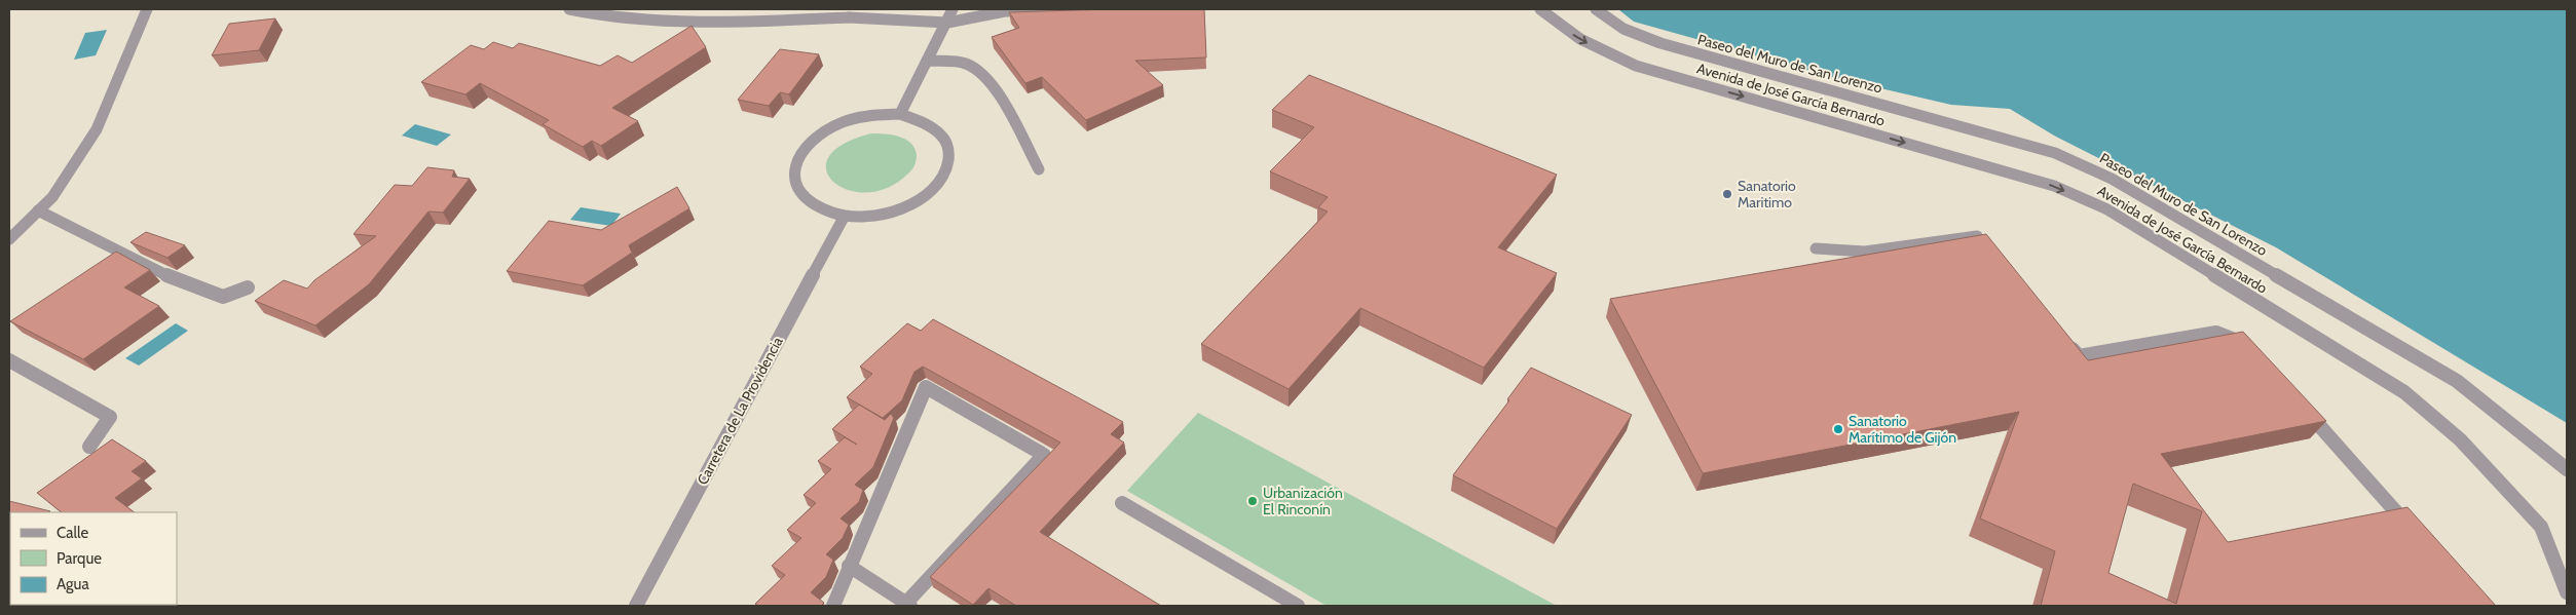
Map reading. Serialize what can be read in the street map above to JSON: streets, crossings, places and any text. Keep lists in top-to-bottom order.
{
  "streets": {
    "street": ["Paseo del Muro de San Lorenzo", "Avenida de José García Bernardo", "Carretera de La Providencia"]
  },
  "one_way": ["Avenida de José García Bernardo"],
  "places": ["Sanatorio Maritimo", "Sanatorio Marítimo de Gijón", "Urbanización El Rinconín"],
  "legend": ["Calle", "Parque", "Agua"]
}
